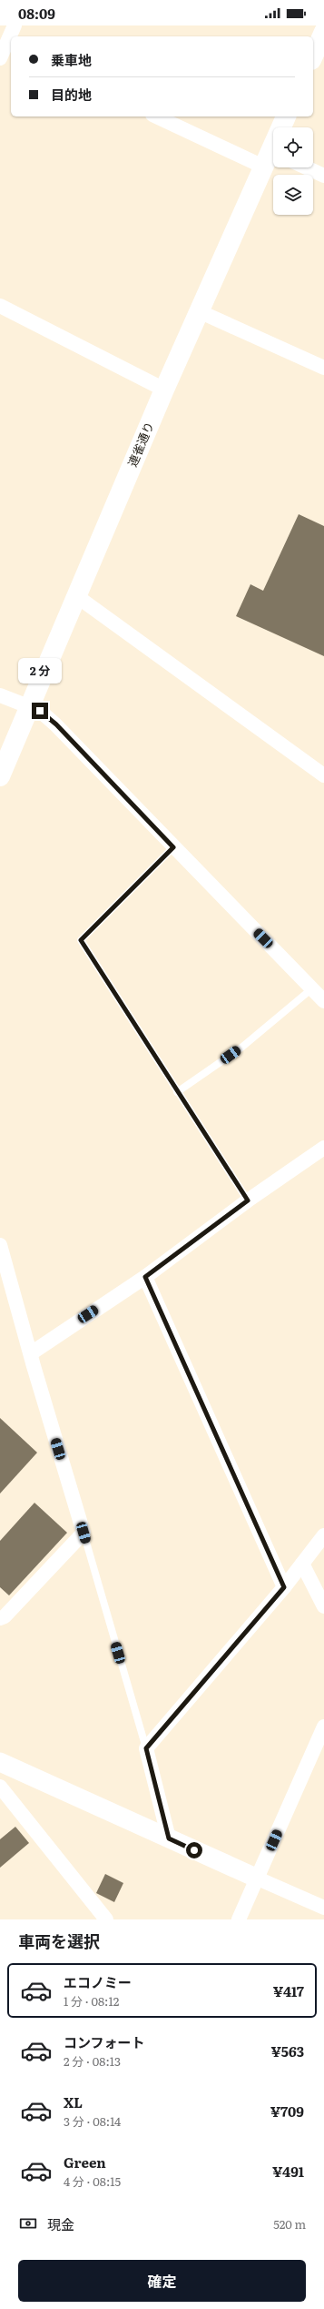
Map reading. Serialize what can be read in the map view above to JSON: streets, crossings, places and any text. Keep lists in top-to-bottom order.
{
  "streets": {
    "main road": ["連雀通り"]
  },
  "page": {
    "status": "08:09",
    "banner": ["乗車地", "目的地"],
    "bubble": "2 分",
    "heading": "車両を選択",
    "list": [
      {
        "name": "エコノミー",
        "note": "1 分 · 08:12",
        "value": "¥417"
      },
      {
        "name": "コンフォート",
        "note": "2 分 · 08:13",
        "value": "¥563"
      },
      {
        "name": "XL",
        "note": "3 分 · 08:14",
        "value": "¥709"
      },
      {
        "name": "Green",
        "note": "4 分 · 08:15",
        "value": "¥491"
      }
    ],
    "pay": ["現金", "520 m"],
    "buttons": "確定"
  }
}
